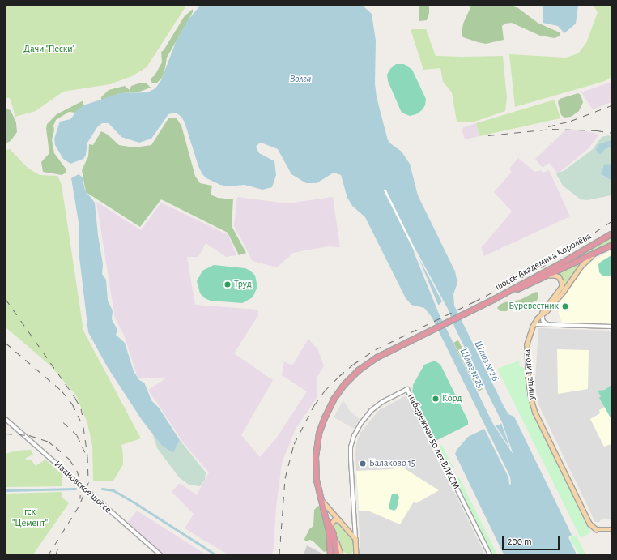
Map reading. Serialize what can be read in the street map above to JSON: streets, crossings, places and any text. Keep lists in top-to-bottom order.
{
  "streets": {
    "highway": ["шоссе Академика Королёва"],
    "main road": ["улица Титова"],
    "street": ["набережная 50 лет ВЛКСМ", "Ивановское шоссе"]
  },
  "crossings": [
    ["шоссе Академика Королёва", "улица Титова"]
  ],
  "water": ["Волга", "Шлюз №26", "Шлюз №25"],
  "parks": ["Дачи \"Пески\"", "гск \"Цемент\""],
  "places": [
    "Труд",
    "Буревестник",
    "Корд",
    "Балаково 15"
  ],
  "scale_bar": "200 m"
}
